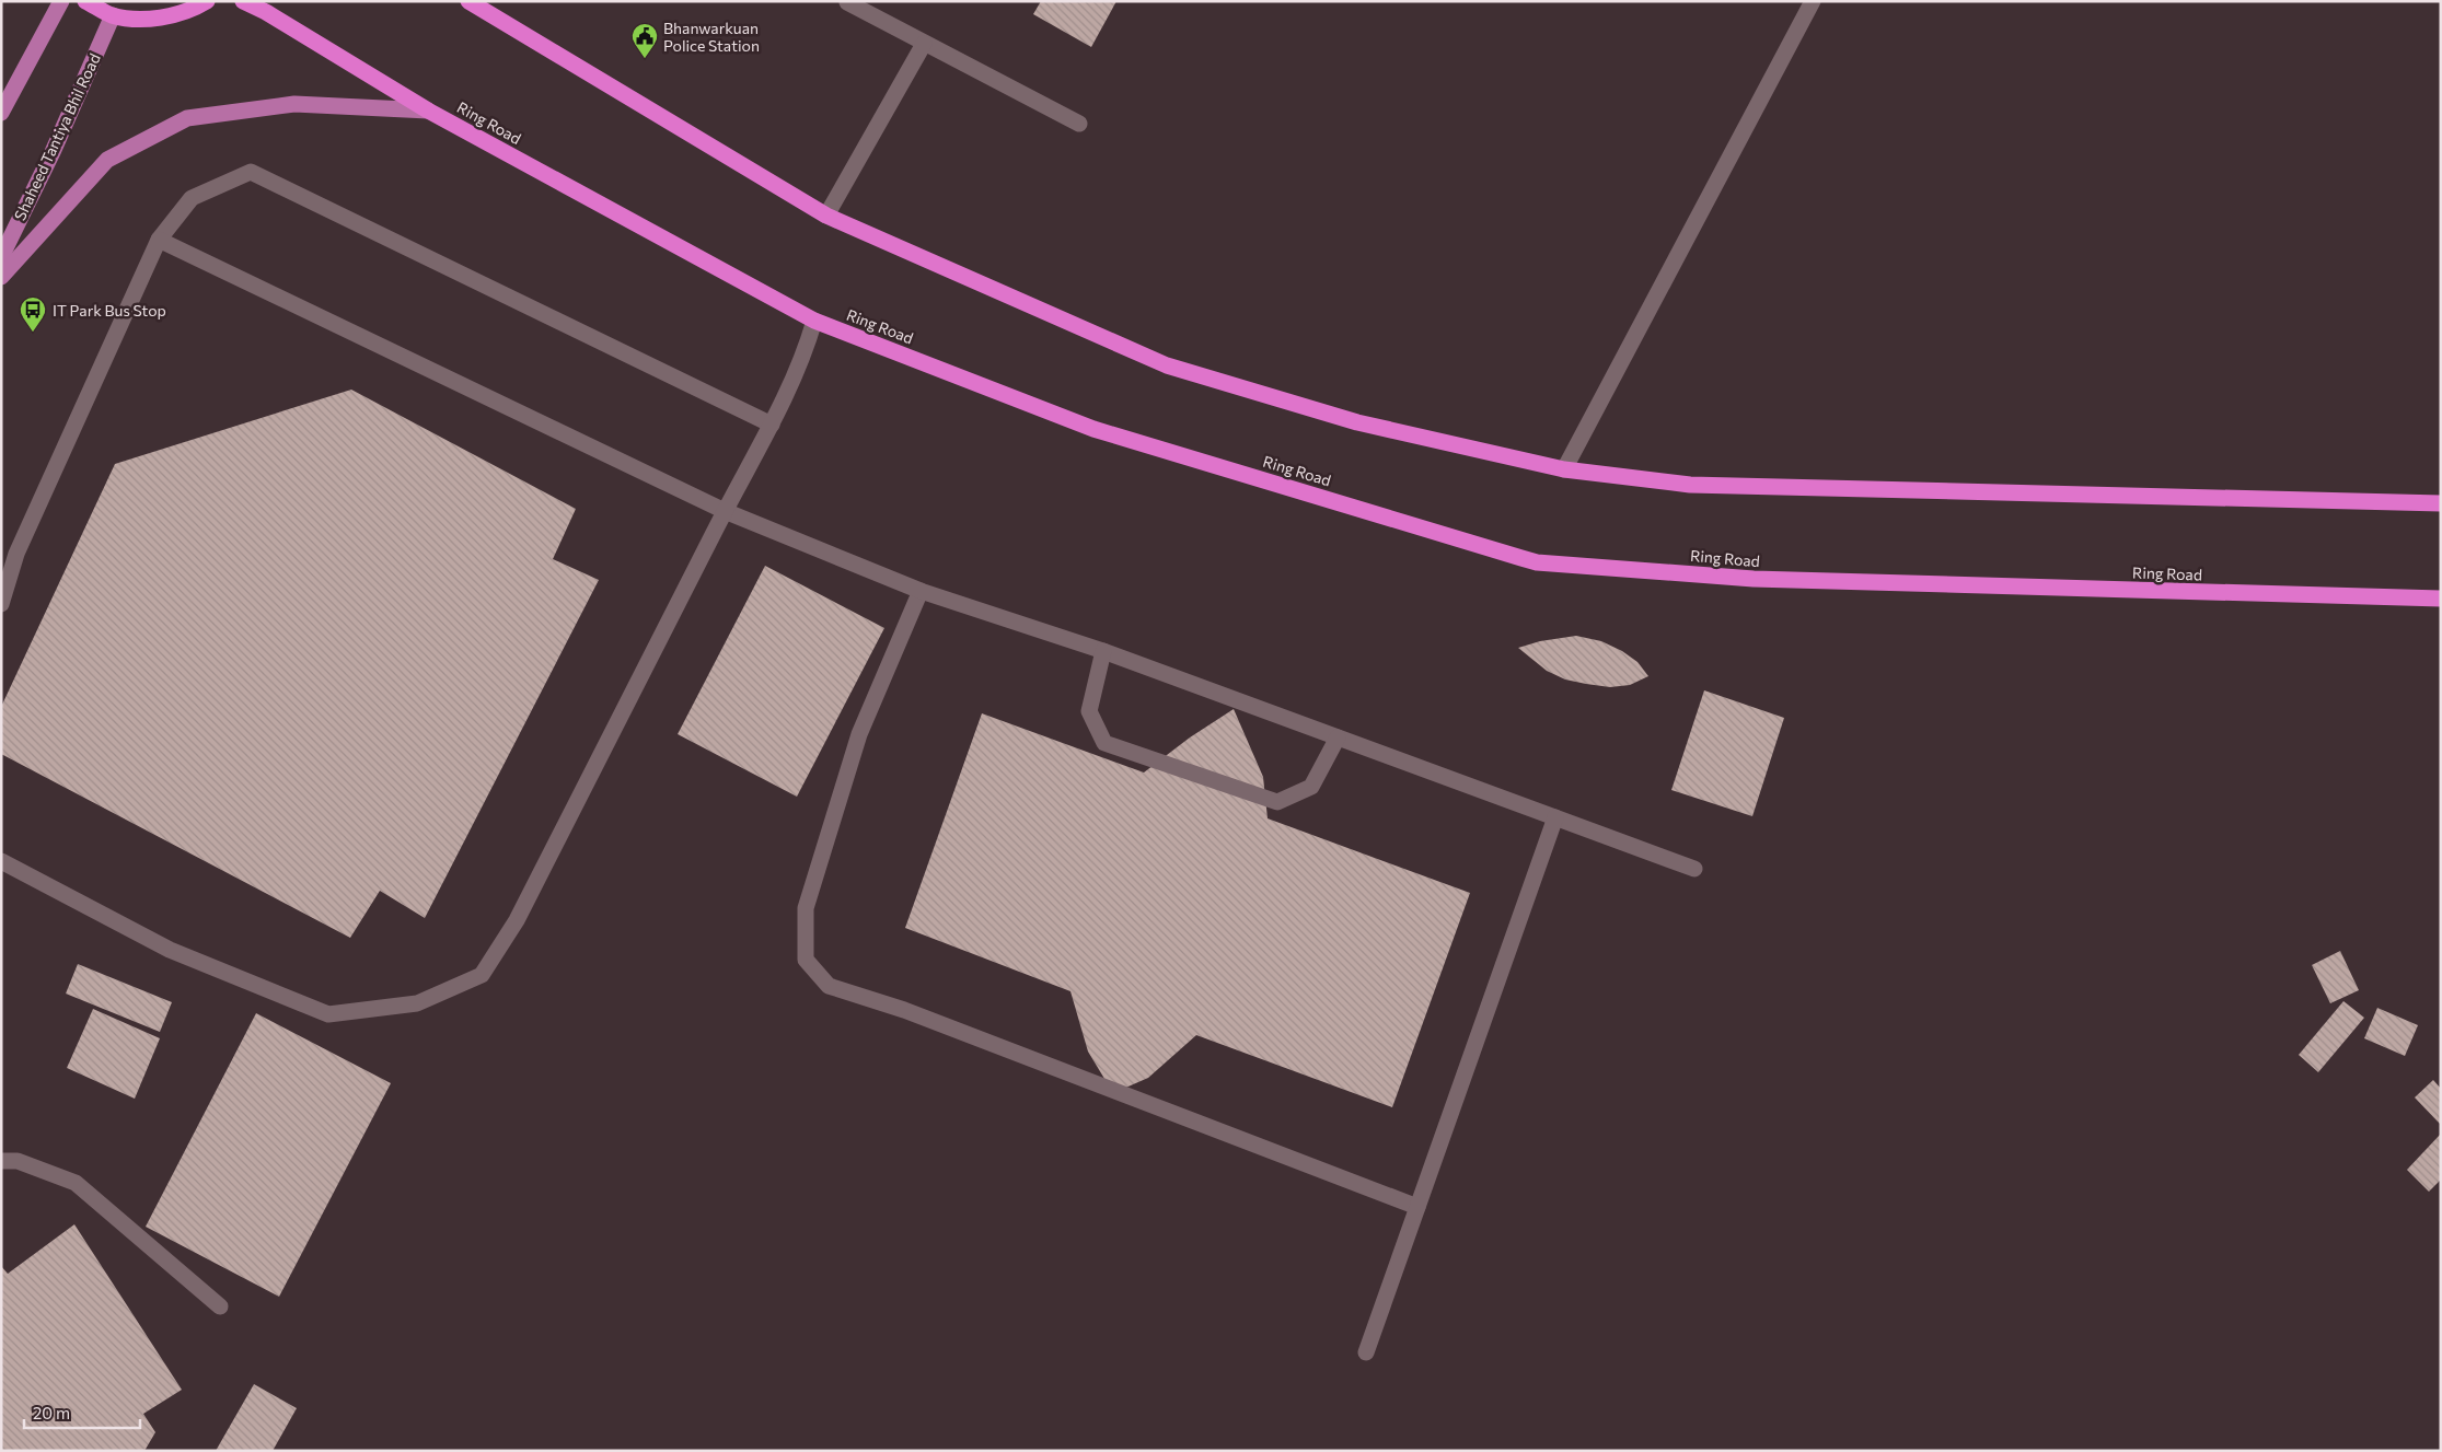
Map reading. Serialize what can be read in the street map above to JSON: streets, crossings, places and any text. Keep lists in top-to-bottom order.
{
  "streets": {
    "highway": ["Ring Road"],
    "main road": ["Shaheed Tantiya Bhil Road"]
  },
  "places": {
    "public building": ["Bhanwarkuan Police Station"],
    "bus stop": ["IT Park Bus Stop"]
  },
  "scale_bar": "20 m"
}
